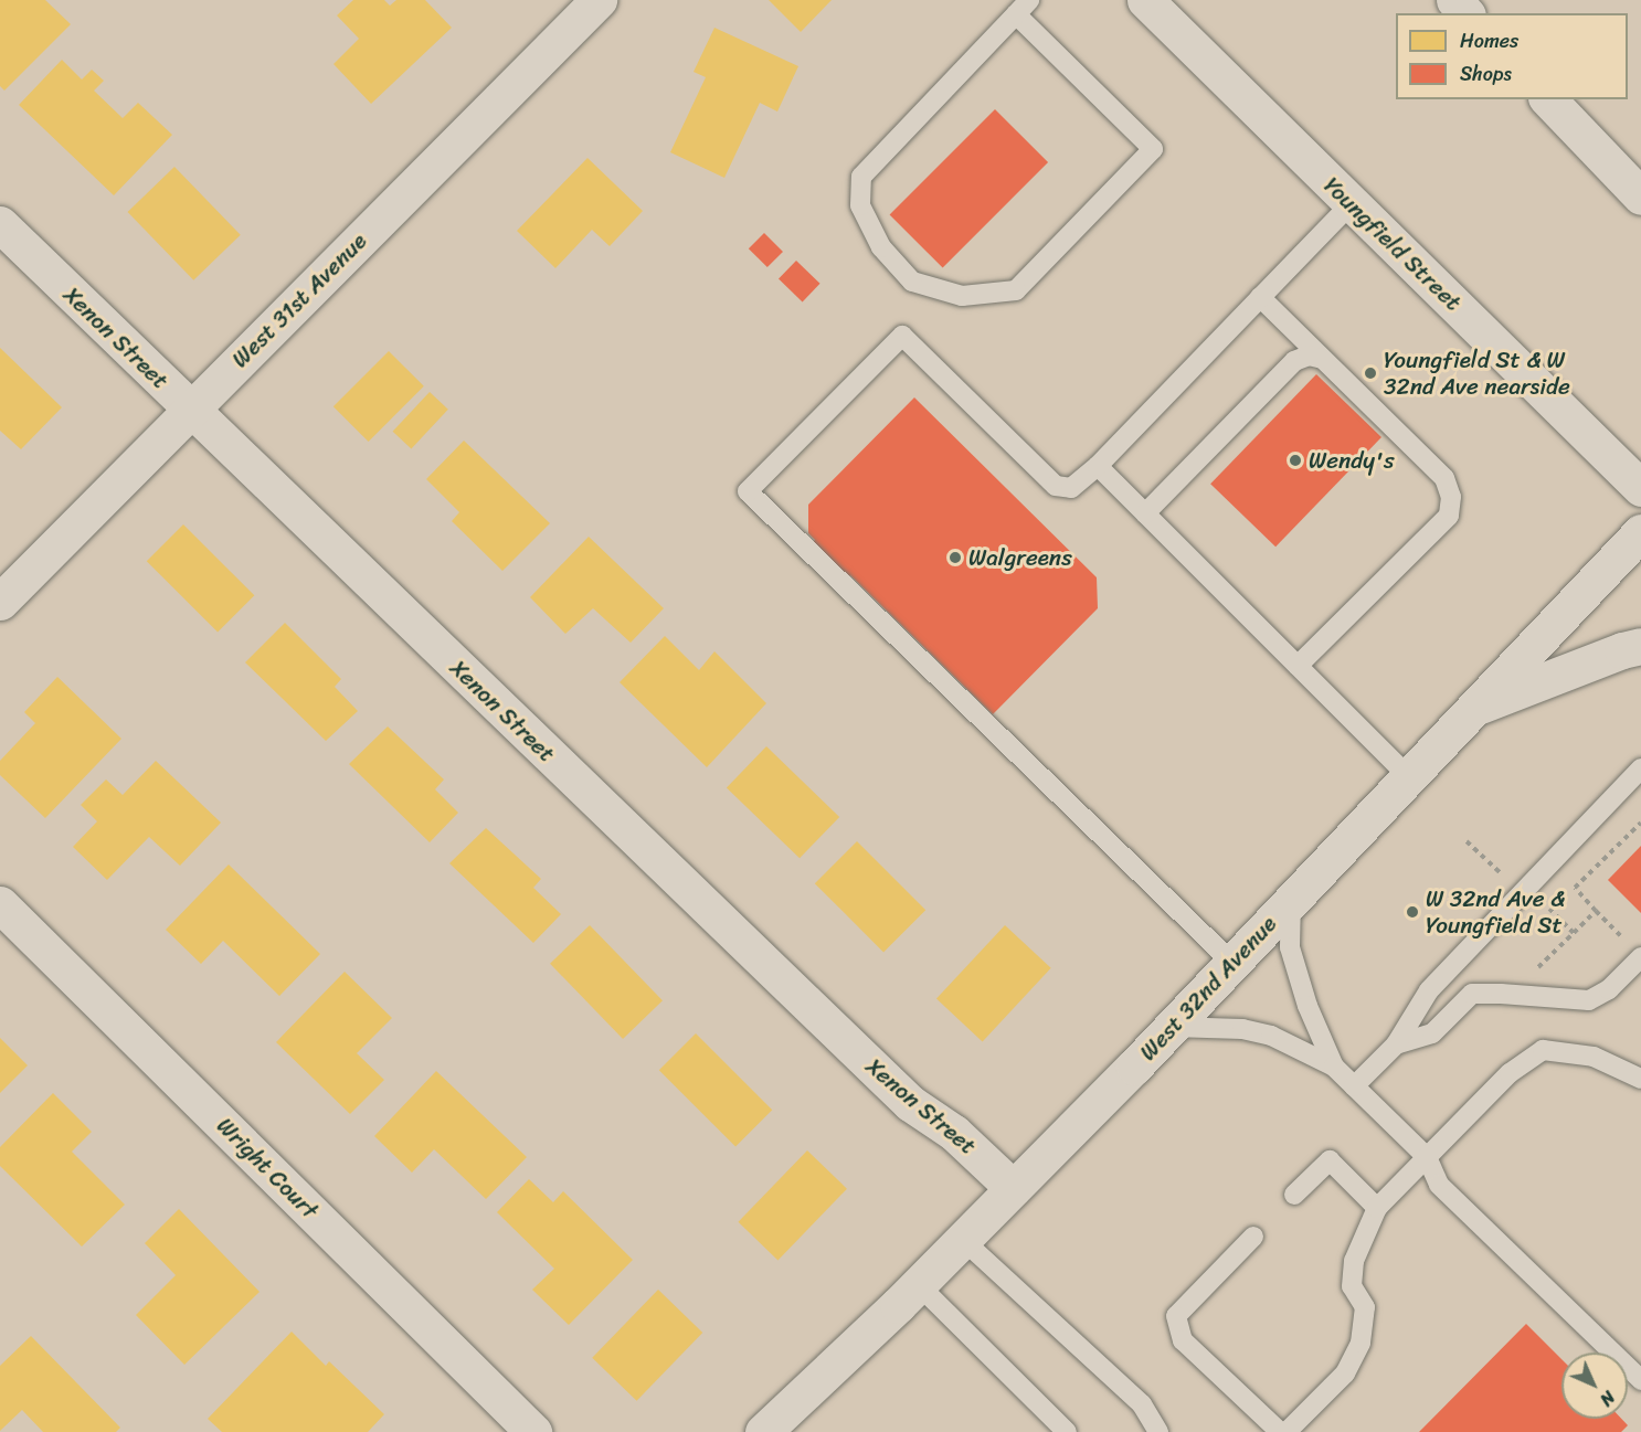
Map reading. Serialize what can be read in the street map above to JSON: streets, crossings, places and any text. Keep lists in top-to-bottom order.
{
  "streets": {
    "main road": [
      "Youngfield Street",
      "West 31st Avenue",
      "Xenon Street",
      "West 32nd Avenue",
      "Wright Court"
    ]
  },
  "crossings": [
    ["West 31st Avenue", "Xenon Street"],
    ["Xenon Street", "West 32nd Avenue"]
  ],
  "places": [
    "Youngfield St & W 32nd Ave nearside",
    "Wendy's",
    "Walgreens",
    "W 32nd Ave & Youngfield St"
  ],
  "legend": ["Homes", "Shops"],
  "north": "bottom right"
}
